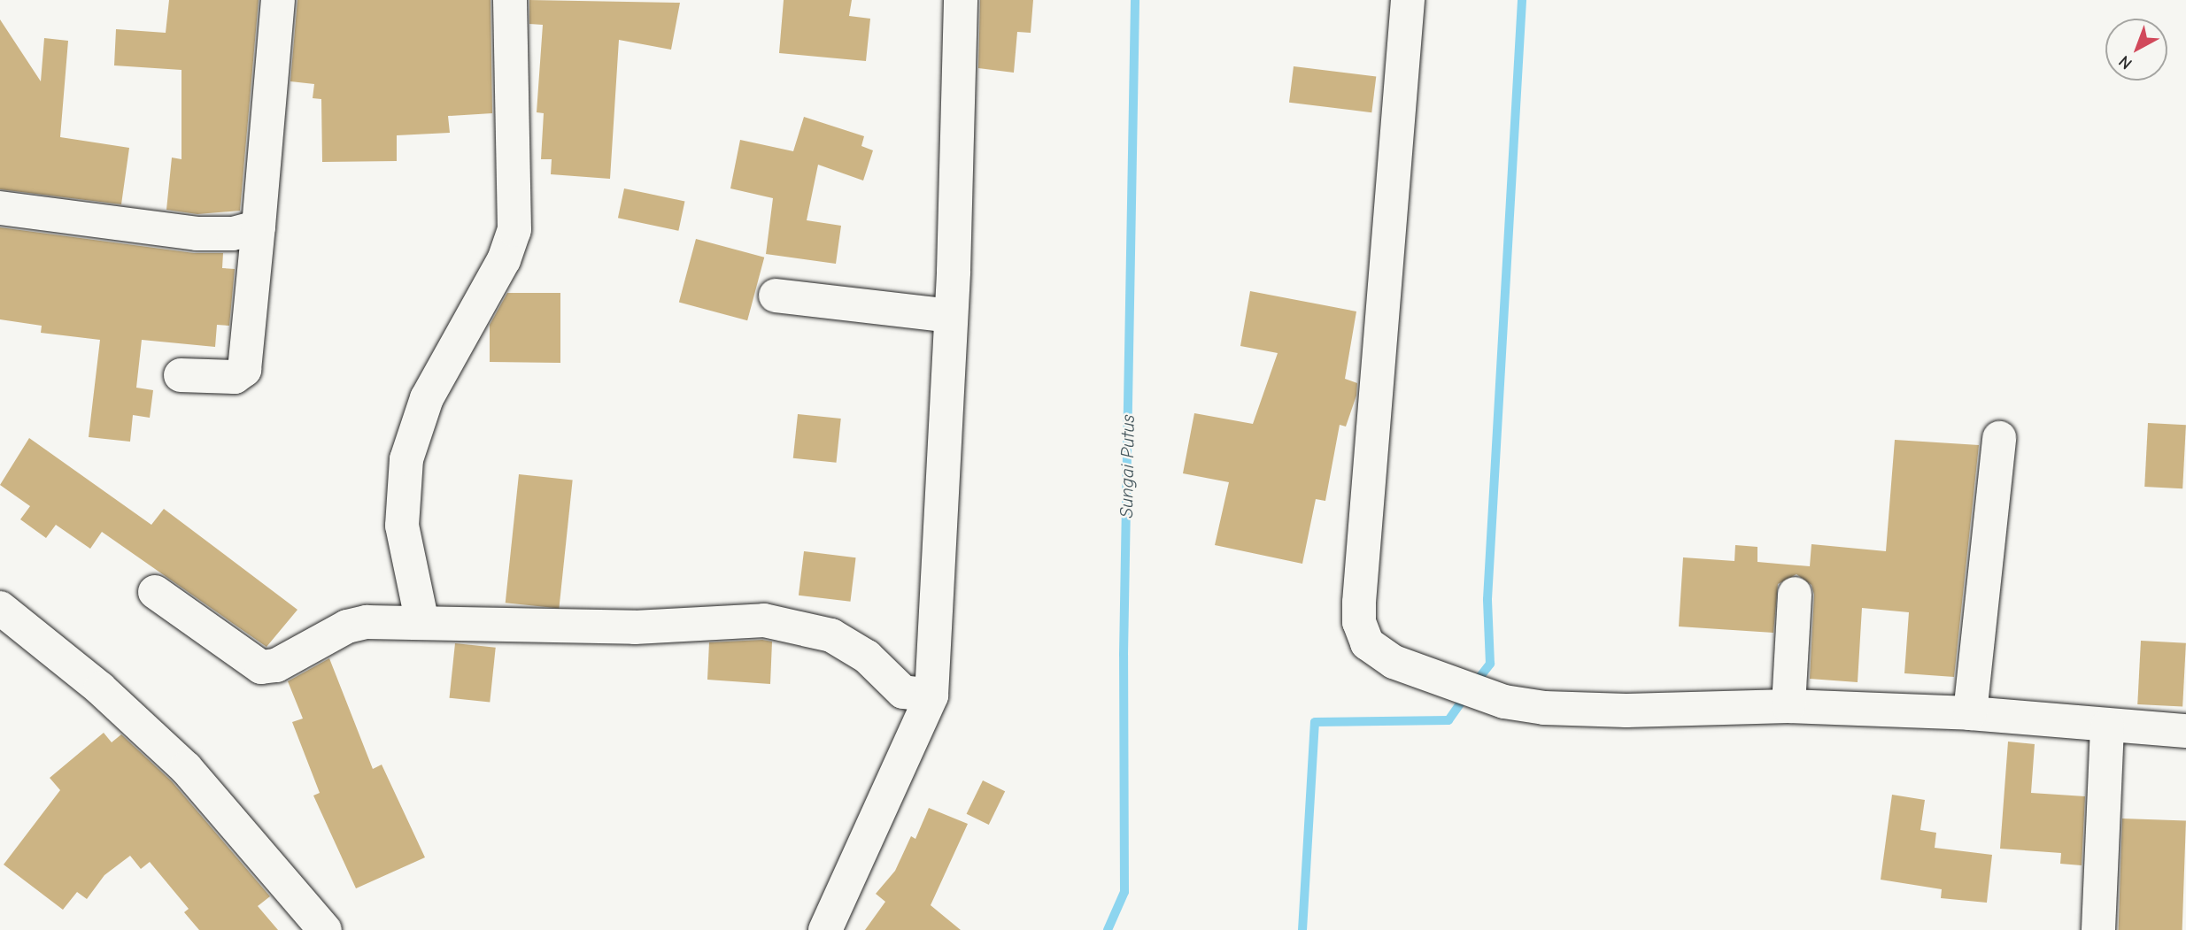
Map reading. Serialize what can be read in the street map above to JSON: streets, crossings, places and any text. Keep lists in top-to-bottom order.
{
  "water": ["Sungai Putus"],
  "north": "bottom left"
}
